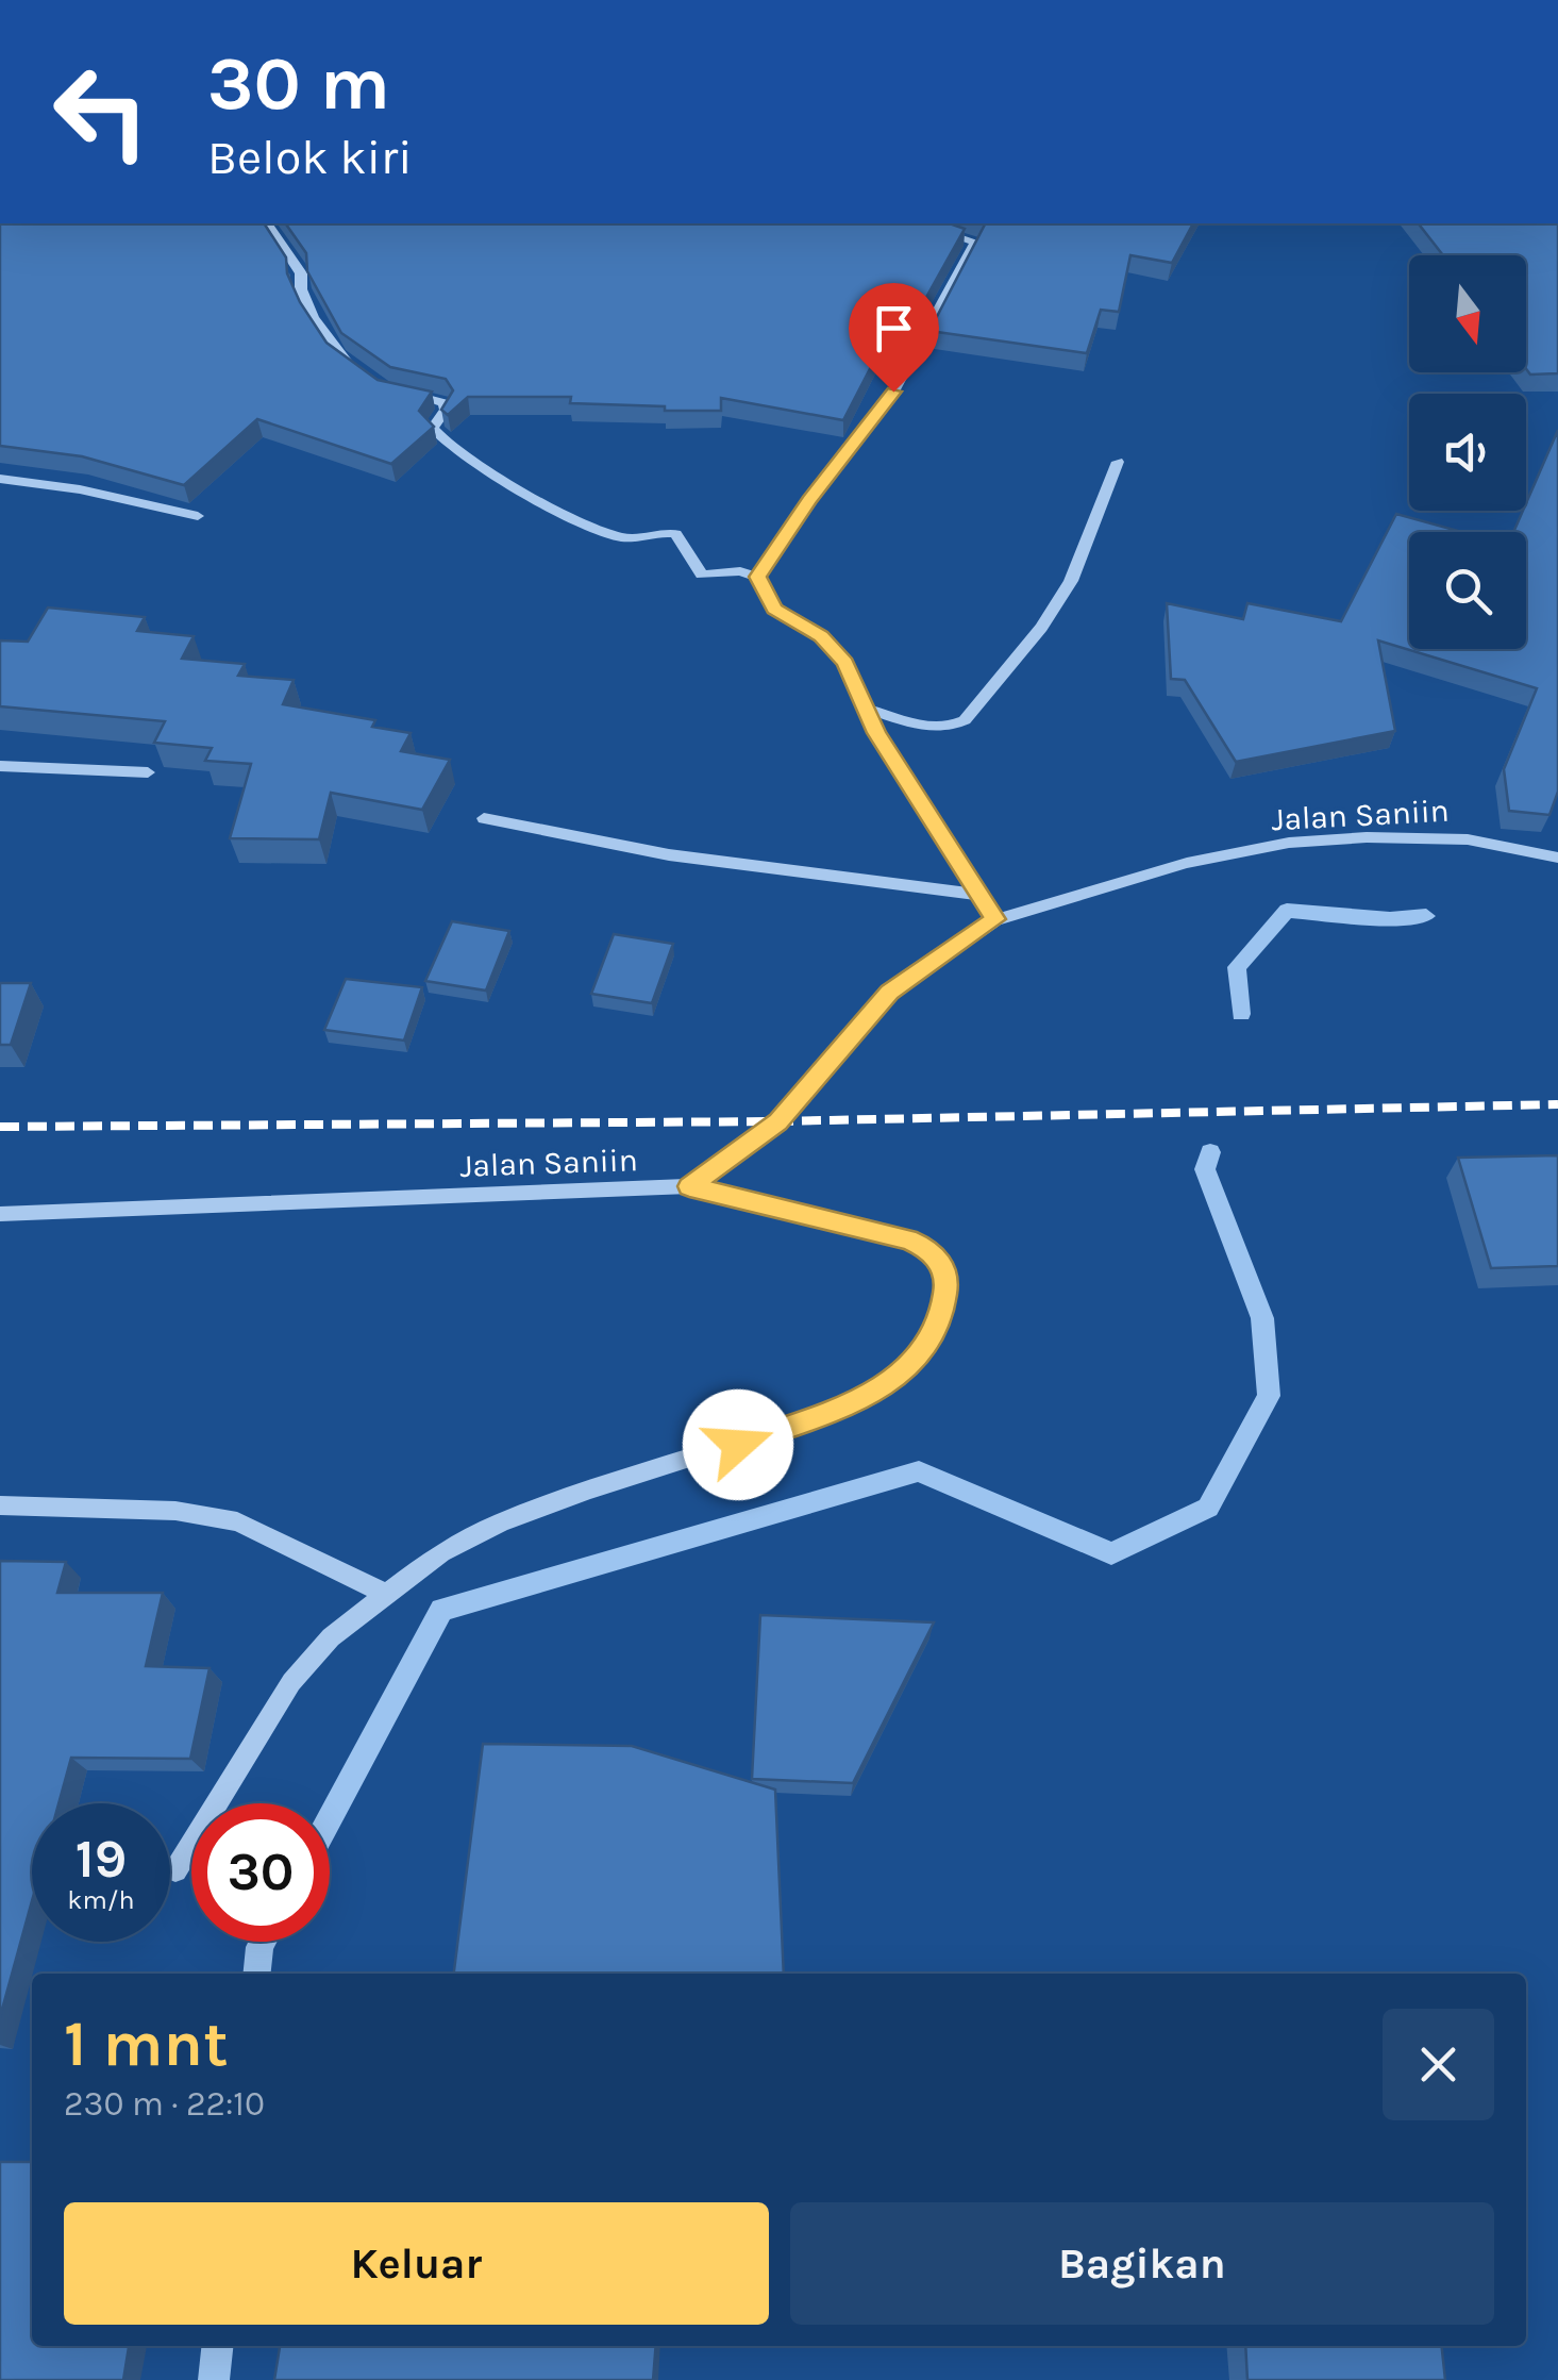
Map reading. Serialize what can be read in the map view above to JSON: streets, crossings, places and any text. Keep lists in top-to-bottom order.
{
  "streets": {
    "street": ["Jalan Saniin"]
  },
  "north": "bottom",
  "page": {
    "turn": ["30 m", "Belok kiri"],
    "speed": "19 km/h",
    "limit": "30",
    "heading": ["1 mnt", "230 m · 22:10"],
    "buttons": ["Keluar", "Bagikan"]
  }
}
